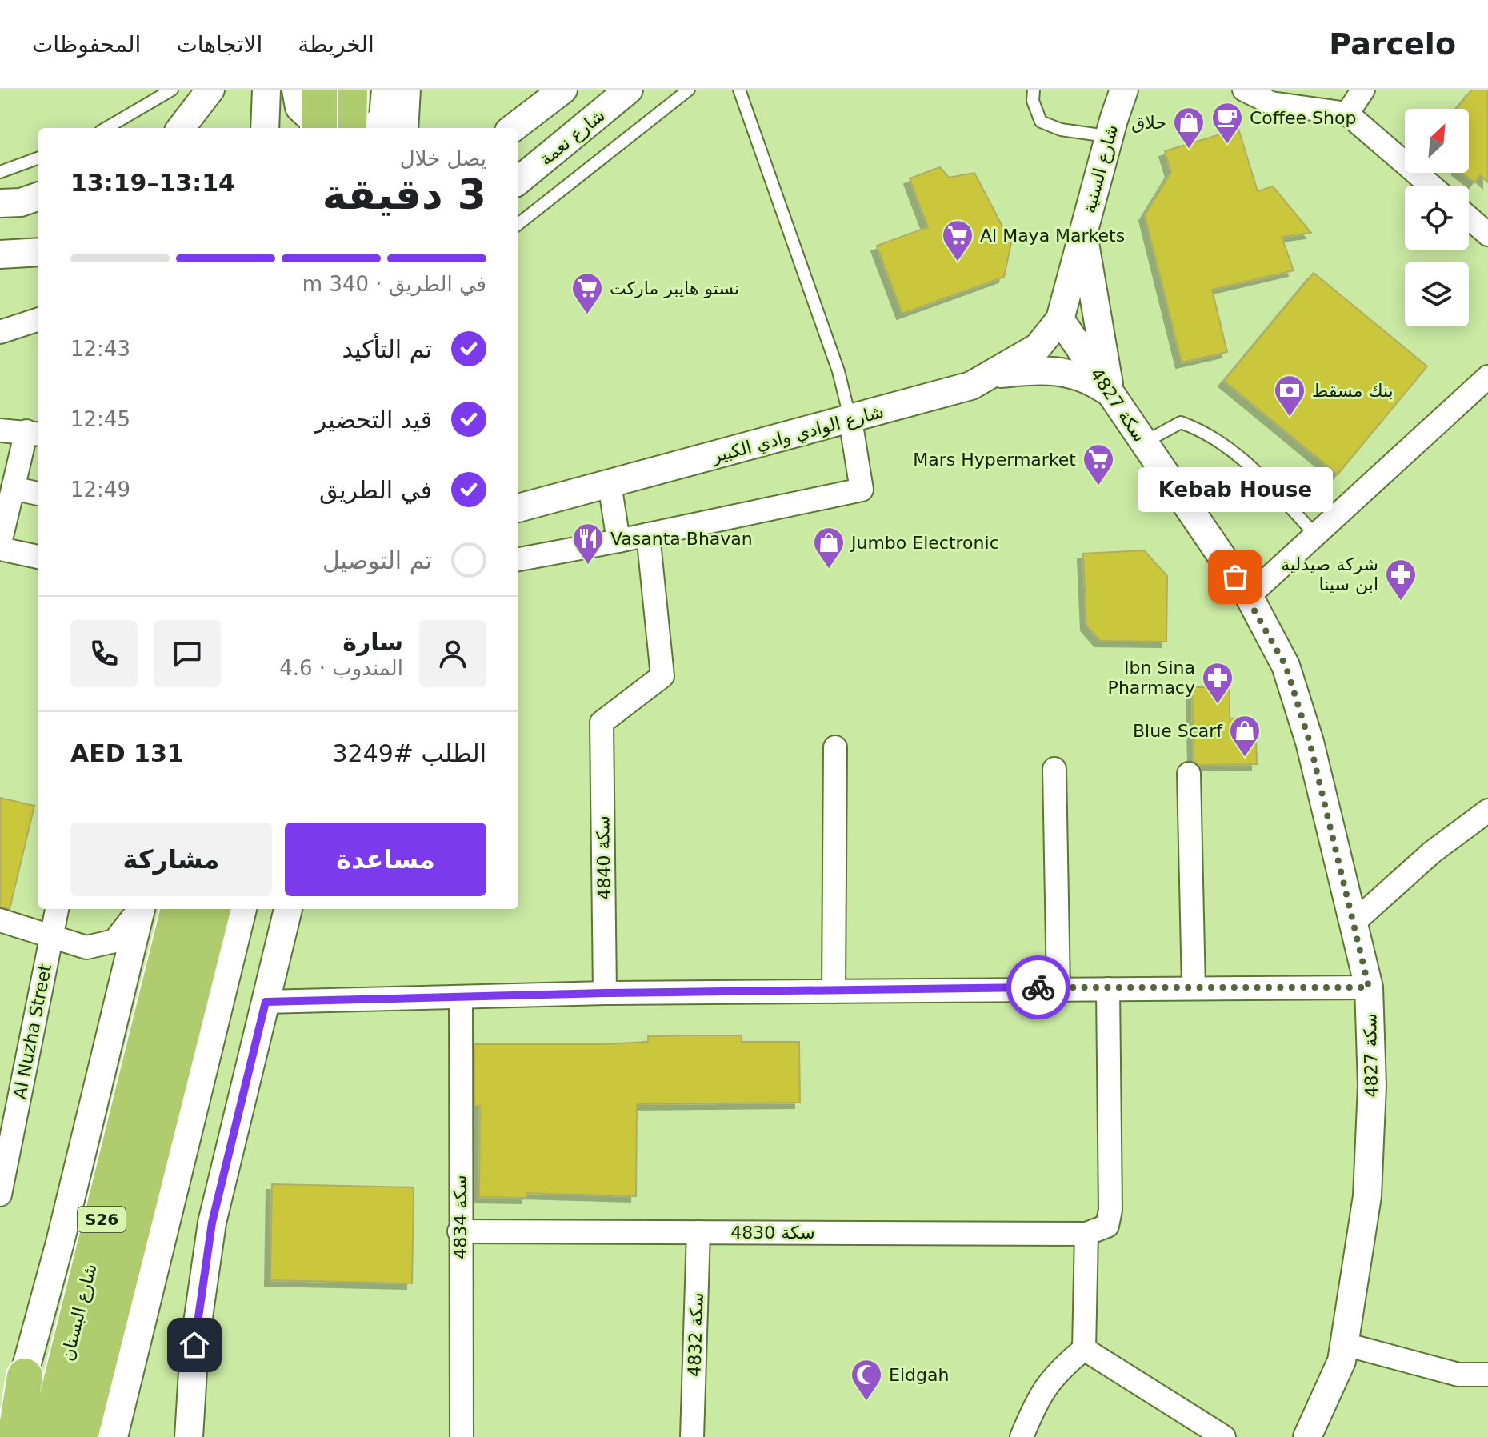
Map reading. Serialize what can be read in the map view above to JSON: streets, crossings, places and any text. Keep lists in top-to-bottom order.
{
  "streets": {
    "main road": ["S26", "شارع البستان"],
    "street": [
      "شارع نعمة",
      "شارع السنية",
      "سكة 4827",
      "شارع الوادي وادي الكبير",
      "سكة 4840",
      "Al Nuzha Street",
      "سكة 4834",
      "سكة 4830",
      "سكة 4832"
    ]
  },
  "crossings": [
    ["شارع السنية", "سكة 4827"],
    ["شارع السنية", "شارع الوادي وادي الكبير"],
    ["سكة 4827", "شارع الوادي وادي الكبير"],
    ["سكة 4834", "سكة 4830"],
    ["S26", "شارع البستان"],
    ["سكة 4830", "سكة 4832"]
  ],
  "places": {
    "cafe": ["Coffee Shop"],
    "shop": ["حلاق", "Jumbo Electronic", "Blue Scarf"],
    "supermarket": ["Al Maya Markets", "نستو هايبر ماركت", "Mars Hypermarket"],
    "bank": ["بنك مسقط"],
    "restaurant": ["Vasanta Bhavan"],
    "other": ["Kebab House"],
    "pharmacy": ["شركة صيدلية ابن سينا", "Ibn Sina Pharmacy"],
    "mosque": ["Eidgah"]
  },
  "north": "top right",
  "page": {
    "header": "Parcelo",
    "nav": ["الخريطة", "الاتجاهات", "المحفوظات"],
    "heading": ["3 دقيقة", "يصل خلال", "13:14–13:19"],
    "panel": [
      "سارة",
      "المندوب · 4.6",
      "الطلب #3249",
      "AED 131"
    ],
    "bar": "في الطريق · 340 m",
    "list": [
      ["تم التأكيد", "12:43"],
      ["قيد التحضير", "12:45"],
      ["في الطريق", "12:49"],
      "تم التوصيل"
    ],
    "bubble": "Kebab House",
    "buttons": ["مساعدة", "مشاركة"]
  }
}
